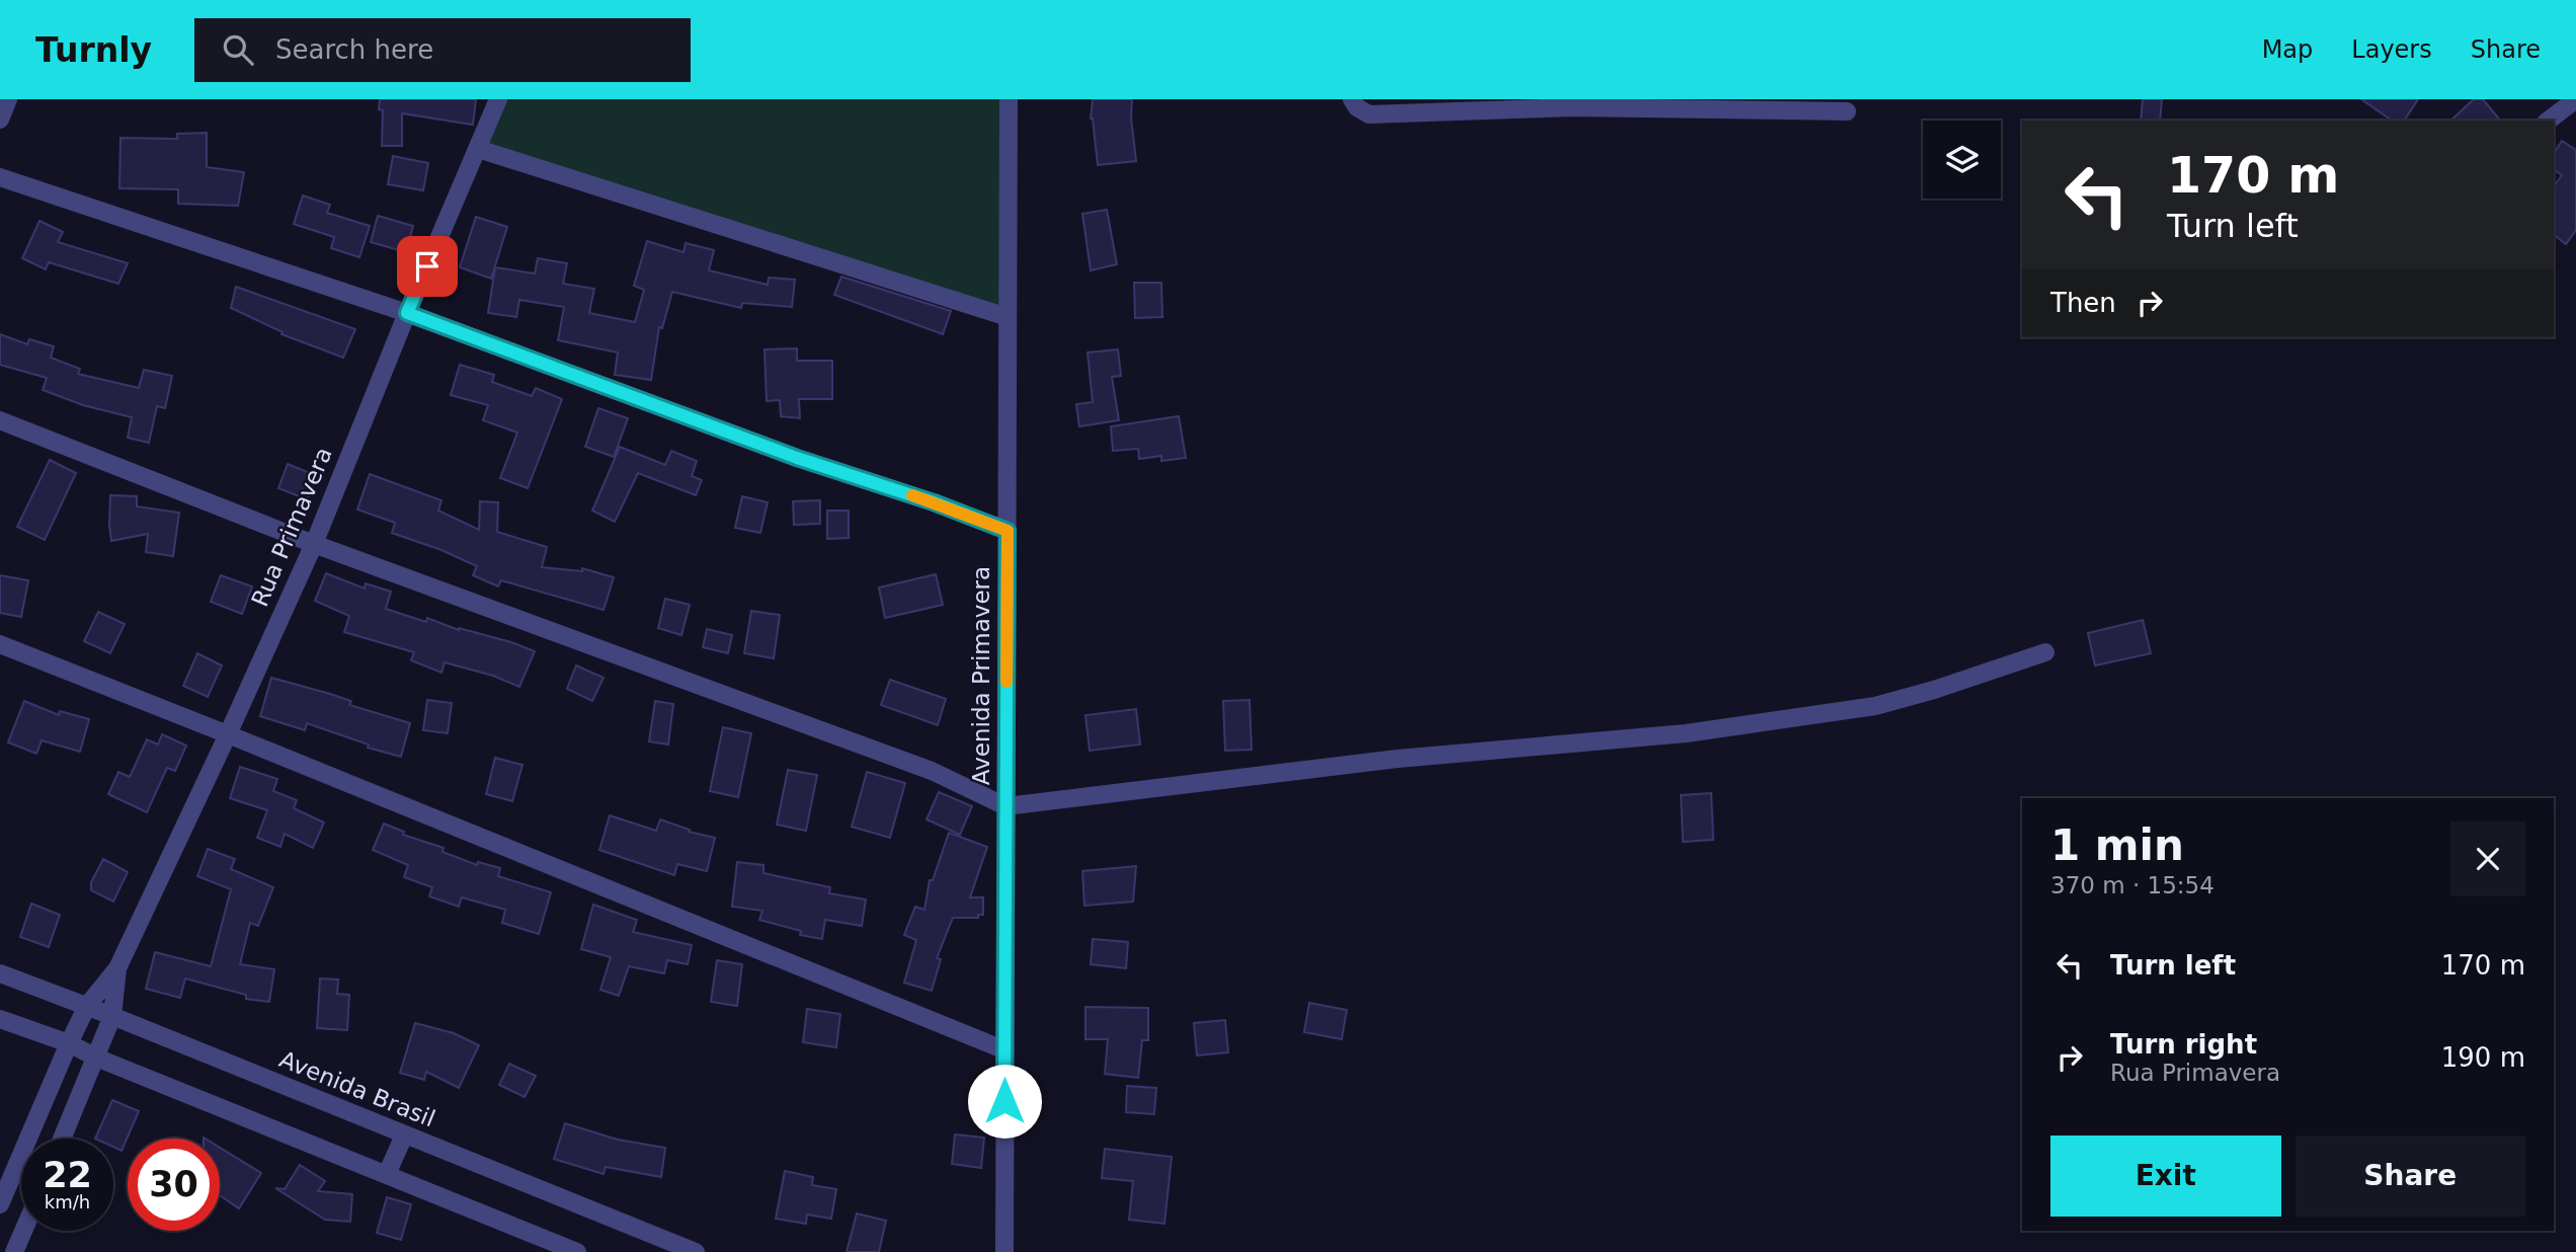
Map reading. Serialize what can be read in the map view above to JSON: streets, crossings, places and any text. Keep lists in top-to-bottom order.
{
  "streets": {
    "street": ["Rua Primavera", "Avenida Primavera", "Avenida Brasil"]
  },
  "page": {
    "header": "Turnly",
    "search": "Search here",
    "nav": ["Map", "Layers", "Share"],
    "turn": ["170 m", "Turn left"],
    "then": "Then",
    "heading": ["1 min", "370 m · 15:54"],
    "list": [
      {
        "name": "Turn left",
        "value": "170 m"
      },
      {
        "name": "Turn right",
        "note": "Rua Primavera",
        "value": "190 m"
      }
    ],
    "buttons": ["Exit", "Share"],
    "speed": "22 km/h",
    "limit": "30"
  }
}
